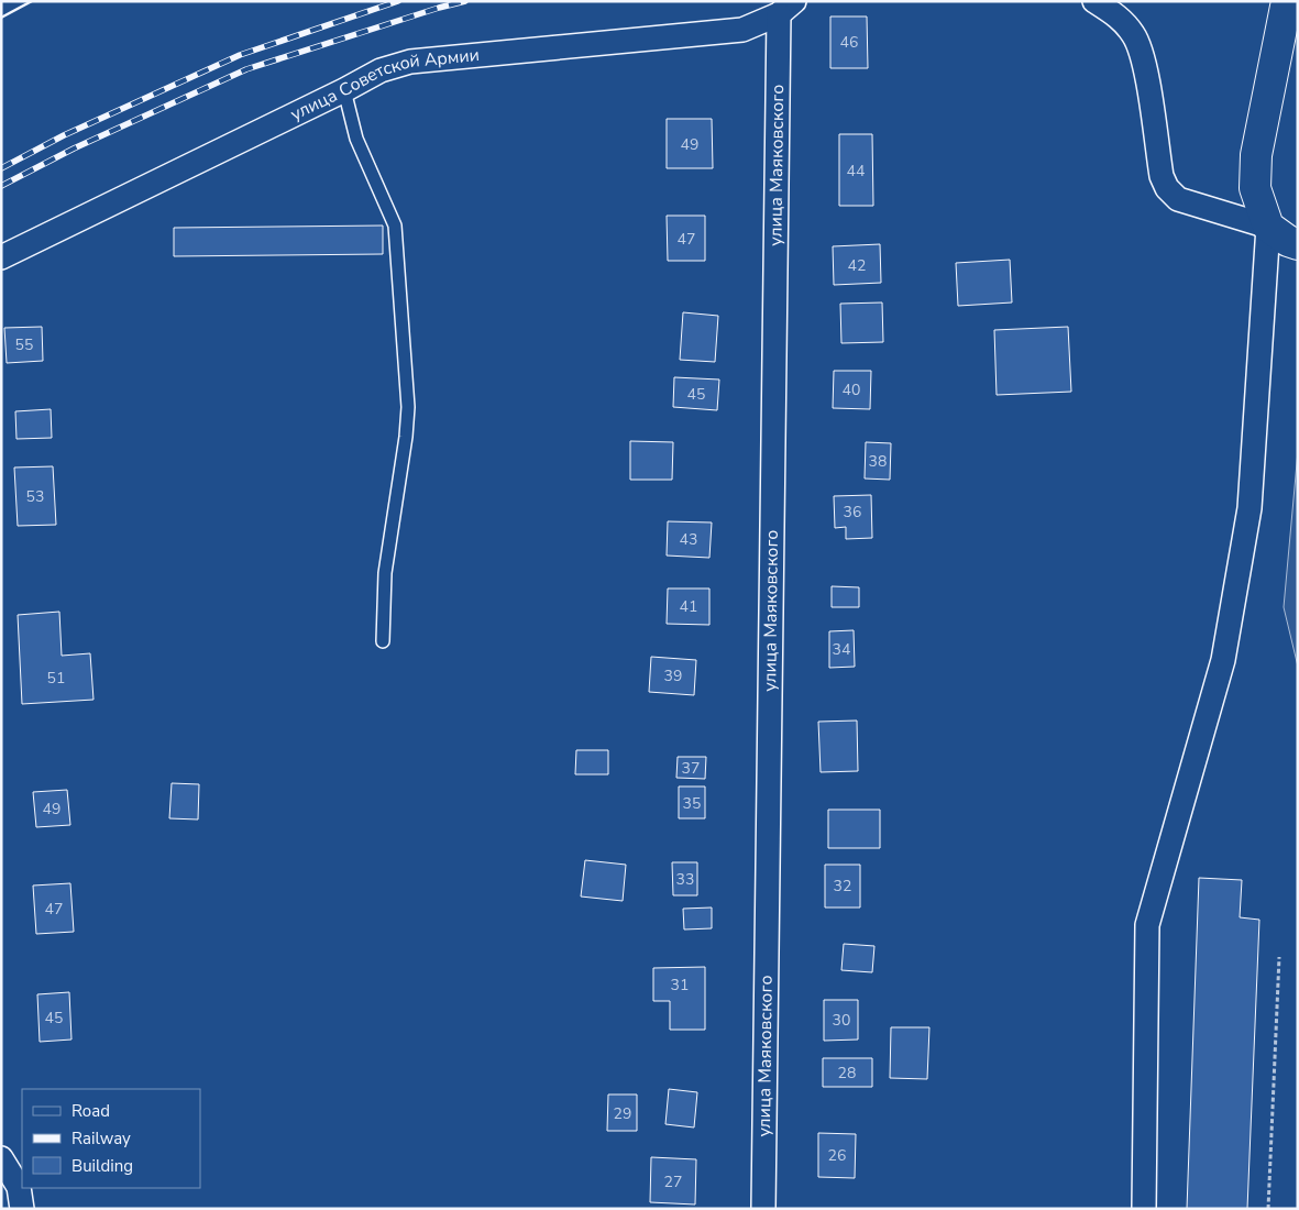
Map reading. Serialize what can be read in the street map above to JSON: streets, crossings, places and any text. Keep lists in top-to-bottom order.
{
  "streets": {
    "street": ["улица Советской Армии", "улица Маяковского"]
  },
  "crossings": [
    ["улица Советской Армии", "улица Маяковского"]
  ],
  "house_numbers": [
    "46",
    "49",
    "44",
    "47",
    "42",
    "55",
    "40",
    "45",
    "38",
    "53",
    "36",
    "43",
    "41",
    "34",
    "39",
    "51",
    "37",
    "35",
    "49",
    "33",
    "32",
    "47",
    "31",
    "45",
    "30",
    "28",
    "29",
    "26",
    "27"
  ],
  "legend": ["Road", "Railway", "Building"]
}
